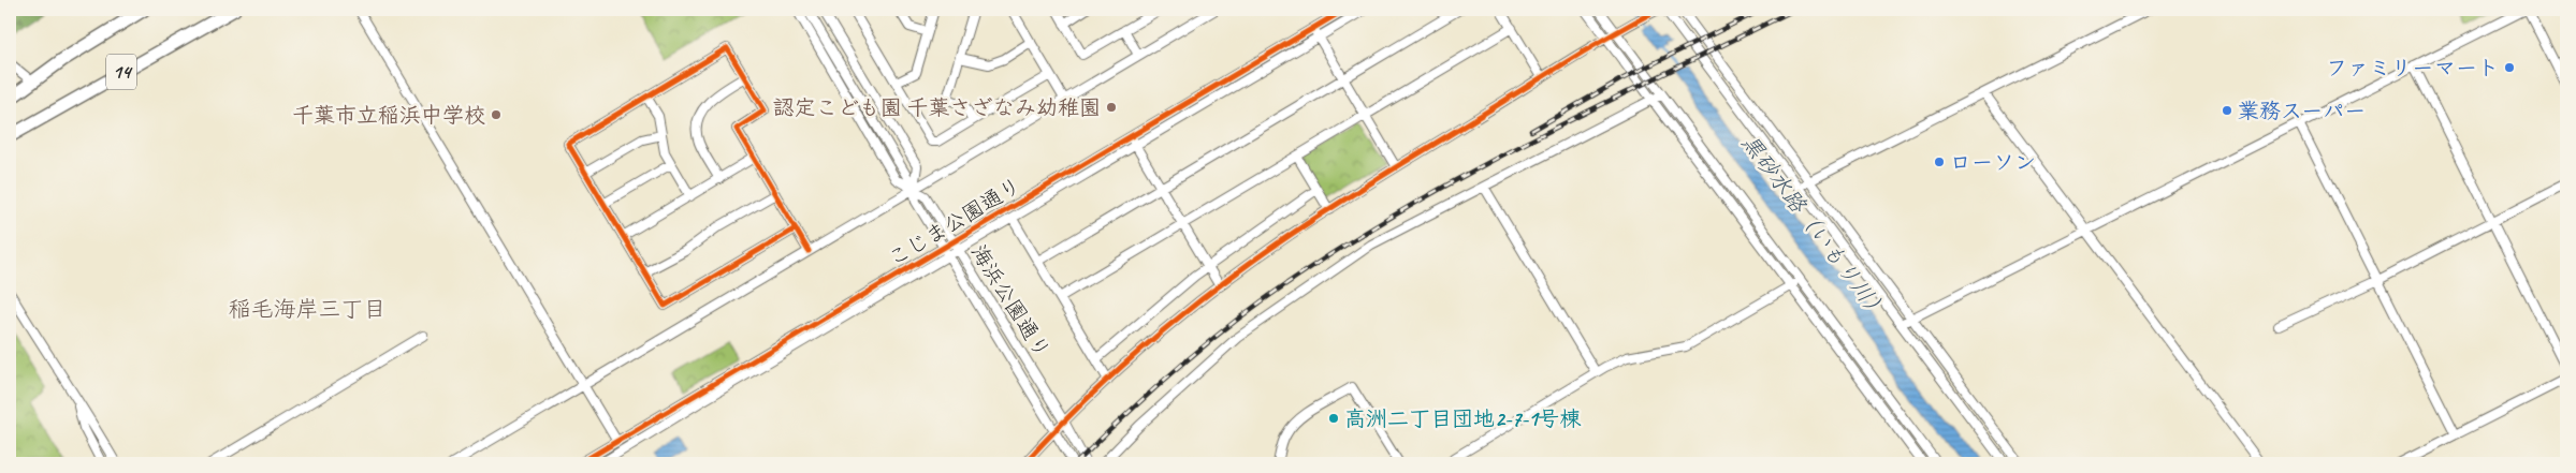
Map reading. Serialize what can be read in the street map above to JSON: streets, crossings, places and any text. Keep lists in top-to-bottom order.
{
  "streets": {
    "highway": ["14"],
    "street": ["こじま公園通り", "海浜公園通り"]
  },
  "crossings": [
    ["こじま公園通り", "海浜公園通り"]
  ],
  "districts": ["稲毛海岸三丁目"],
  "water": ["黒砂水路（いもり川）"],
  "places": [
    "ファミリーマート",
    "認定こども園 千葉さざなみ幼稚園",
    "業務スーパー",
    "千葉市立稲浜中学校",
    "ローソン",
    "高洲二丁目団地2-7-1号棟"
  ]
}
